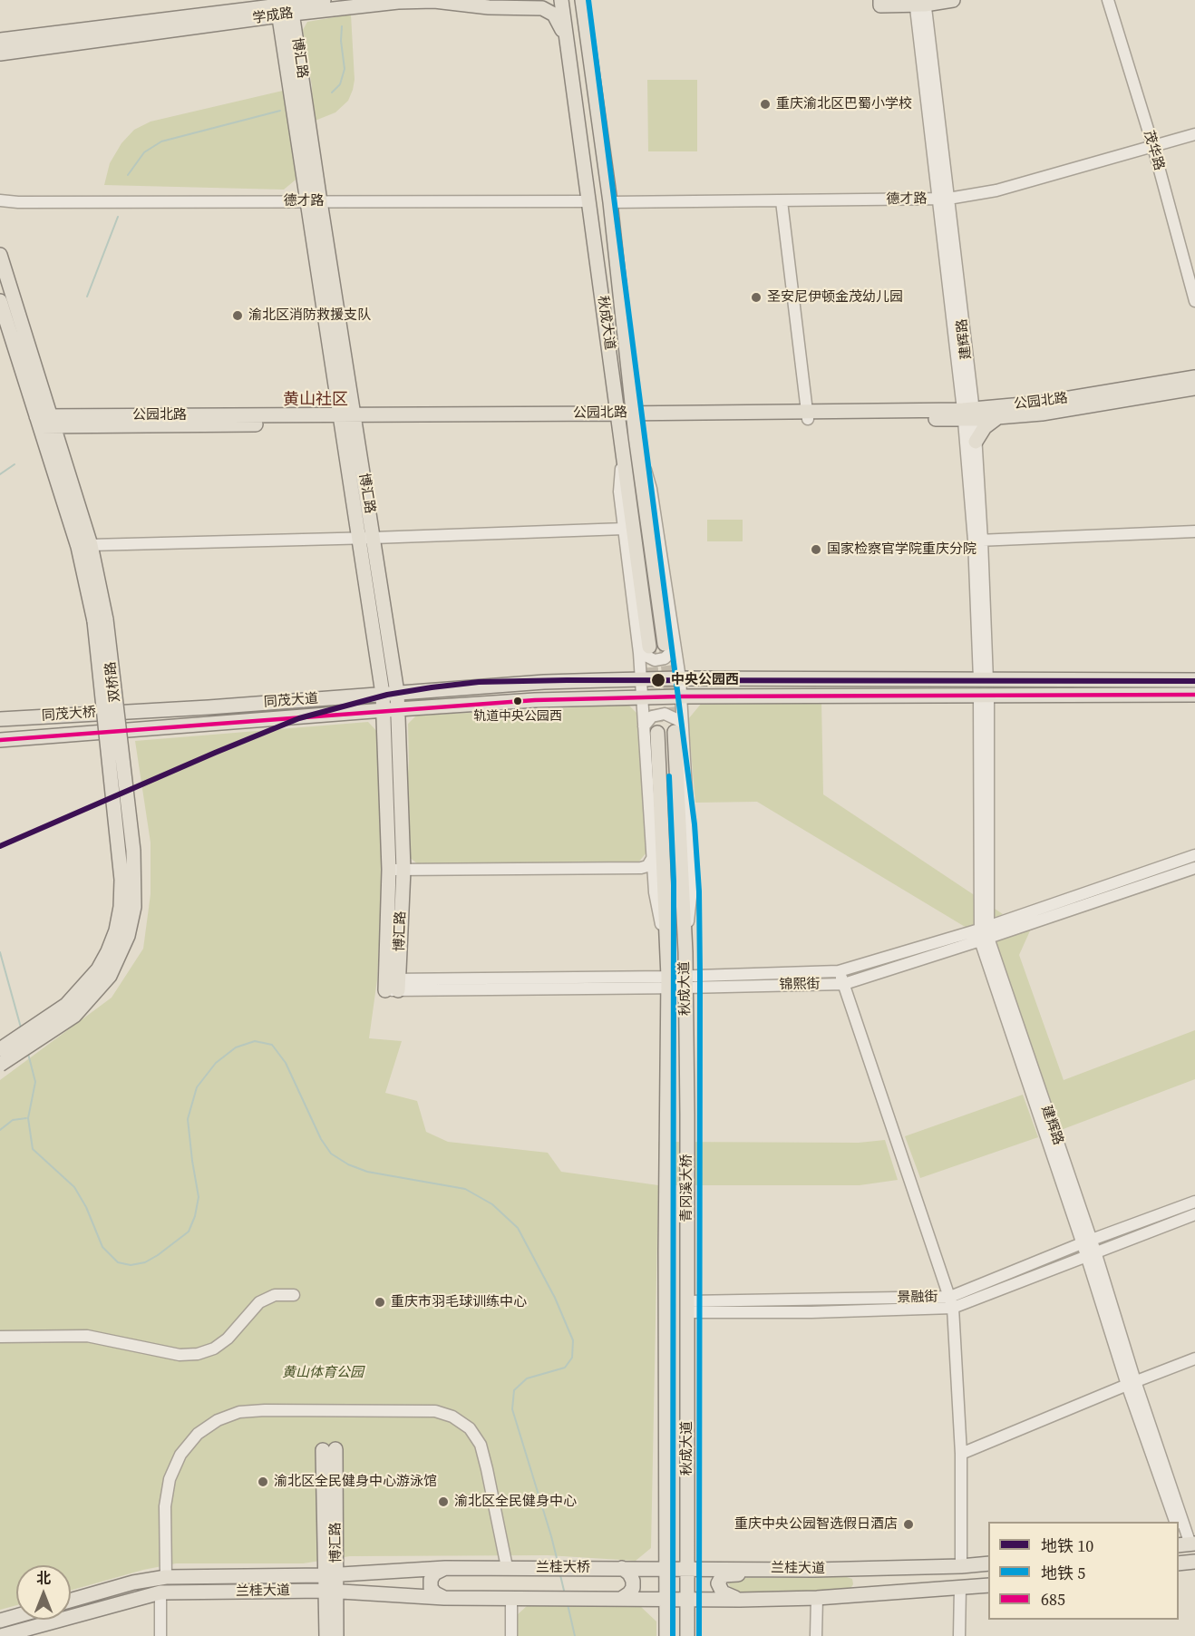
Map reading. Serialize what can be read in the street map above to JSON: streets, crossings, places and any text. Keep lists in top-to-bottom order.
{
  "streets": {
    "main road": [
      "学成路",
      "博汇路",
      "秋成大道",
      "公园北路",
      "双桥路",
      "同茂大道",
      "同茂大桥",
      "青冈溪大桥",
      "兰桂大桥",
      "兰桂大道"
    ],
    "street": [
      "茂华路",
      "德才路",
      "建辉路",
      "锦熙街",
      "景融街"
    ]
  },
  "crossings": [
    ["学成路", "博汇路"],
    ["学成路", "秋成大道"],
    ["博汇路", "德才路"],
    ["博汇路", "公园北路"],
    ["博汇路", "同茂大道"],
    ["博汇路", "锦熙街"],
    ["博汇路", "兰桂大道"],
    ["茂华路", "德才路"],
    ["德才路", "秋成大道"],
    ["德才路", "建辉路"],
    ["秋成大道", "公园北路"],
    ["秋成大道", "锦熙街"],
    ["秋成大道", "青冈溪大桥"],
    ["秋成大道", "景融街"],
    ["秋成大道", "兰桂大道"],
    ["建辉路", "公园北路"],
    ["建辉路", "同茂大道"],
    ["建辉路", "锦熙街"],
    ["建辉路", "景融街"],
    ["公园北路", "双桥路"],
    ["同茂大道", "同茂大桥"],
    ["兰桂大桥", "兰桂大道"]
  ],
  "districts": ["黄山社区"],
  "parks": ["黄山体育公园"],
  "places": [
    "重庆渝北区巴蜀小学校",
    "圣安尼伊顿金茂幼儿园",
    "渝北区消防救援支队",
    "国家检察官学院重庆分院",
    "中央公园西",
    "轨道中央公园西",
    "重庆市羽毛球训练中心",
    "渝北区全民健身中心游泳馆",
    "渝北区全民健身中心",
    "重庆中央公园智选假日酒店"
  ],
  "lines": ["metro line 5", "metro line 10", "transit line 685"],
  "legend": ["地铁 10", "地铁 5", "685"],
  "north": "top"
}
